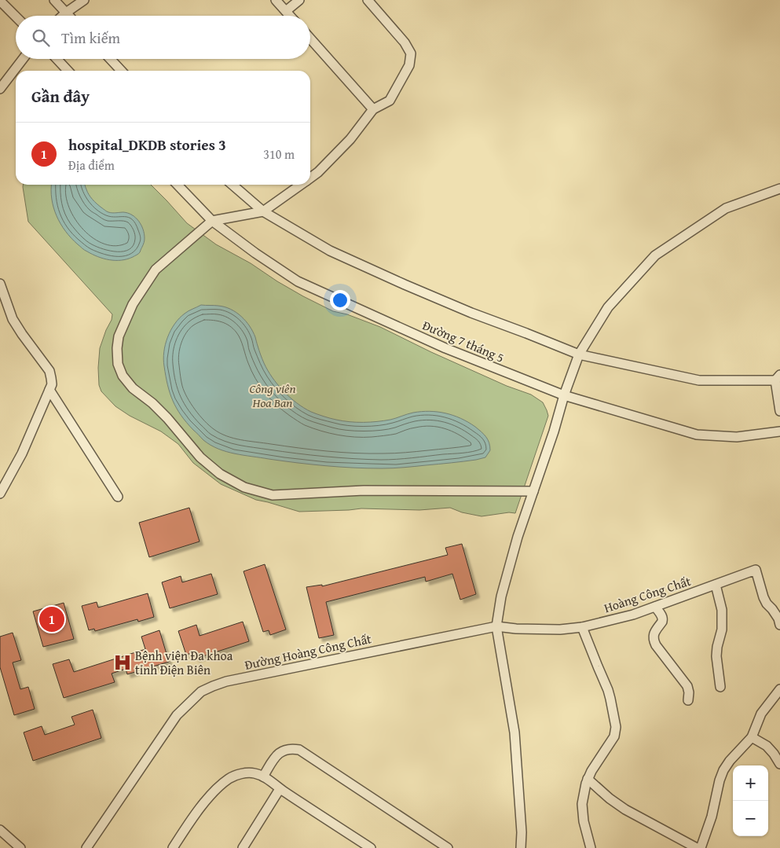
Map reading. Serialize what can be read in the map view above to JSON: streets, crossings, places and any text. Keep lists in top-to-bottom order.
{
  "streets": {
    "street": ["Đường 7 tháng 5", "Hoàng Công Chất", "Đường Hoàng Công Chất"]
  },
  "crossings": [
    ["Hoàng Công Chất", "Đường Hoàng Công Chất"]
  ],
  "parks": ["Công viên Hoa Ban"],
  "places": {
    "hospital": ["Bệnh viện Đa khoa tỉnh Điện Biên"]
  },
  "page": {
    "search": "Tìm kiếm",
    "heading": "Gần đây",
    "list": [
      {
        "mark": "1",
        "name": "hospital_DKDB stories 3",
        "note": "Địa điểm",
        "value": "310 m"
      }
    ],
    "pins": "1",
    "map_buttons": ["+", "−"]
  }
}
